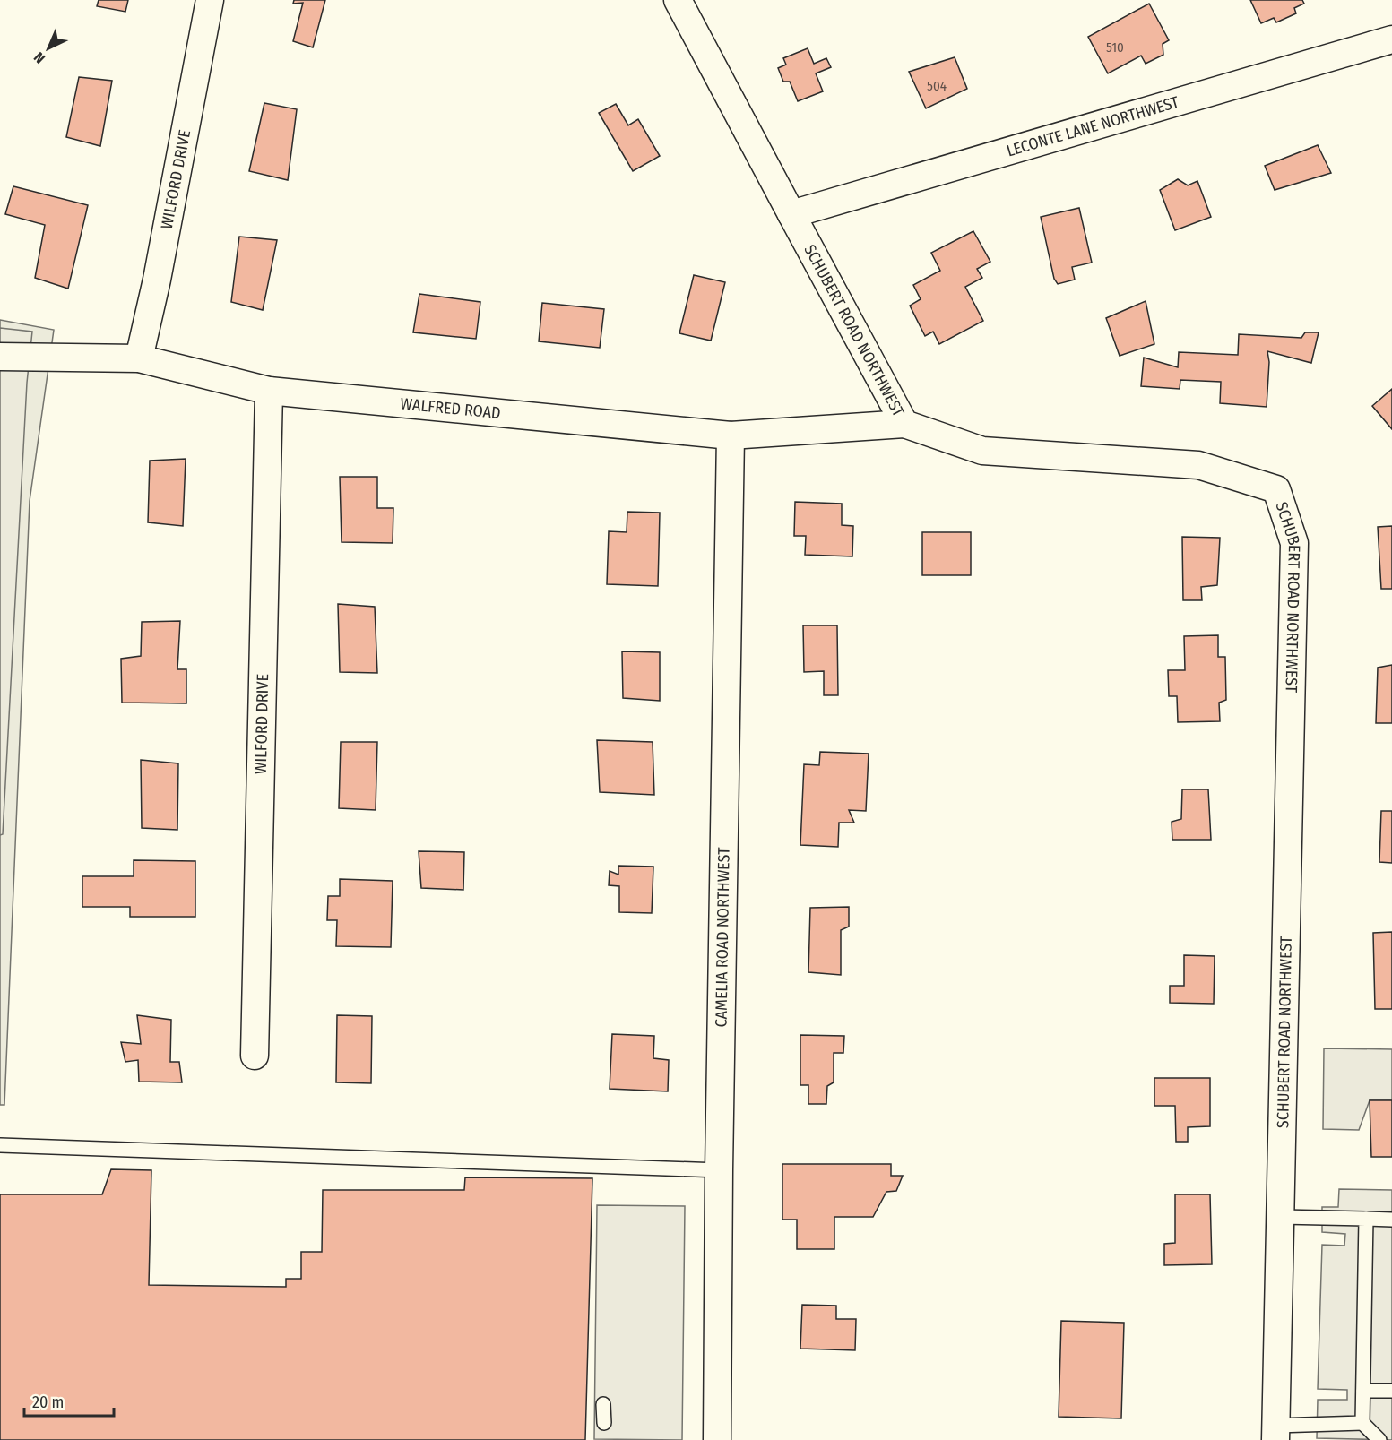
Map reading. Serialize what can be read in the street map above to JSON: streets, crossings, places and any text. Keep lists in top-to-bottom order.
{
  "streets": {
    "street": [
      "LECONTE LANE NORTHWEST",
      "WILFORD DRIVE",
      "SCHUBERT ROAD NORTHWEST",
      "WALFRED ROAD",
      "CAMELIA ROAD NORTHWEST"
    ]
  },
  "crossings": [
    ["LECONTE LANE NORTHWEST", "SCHUBERT ROAD NORTHWEST"],
    ["WILFORD DRIVE", "WALFRED ROAD"],
    ["SCHUBERT ROAD NORTHWEST", "WALFRED ROAD"],
    ["WALFRED ROAD", "CAMELIA ROAD NORTHWEST"]
  ],
  "house_numbers": ["510", "504"],
  "scale_bar": "20 m",
  "north": "bottom left"
}
